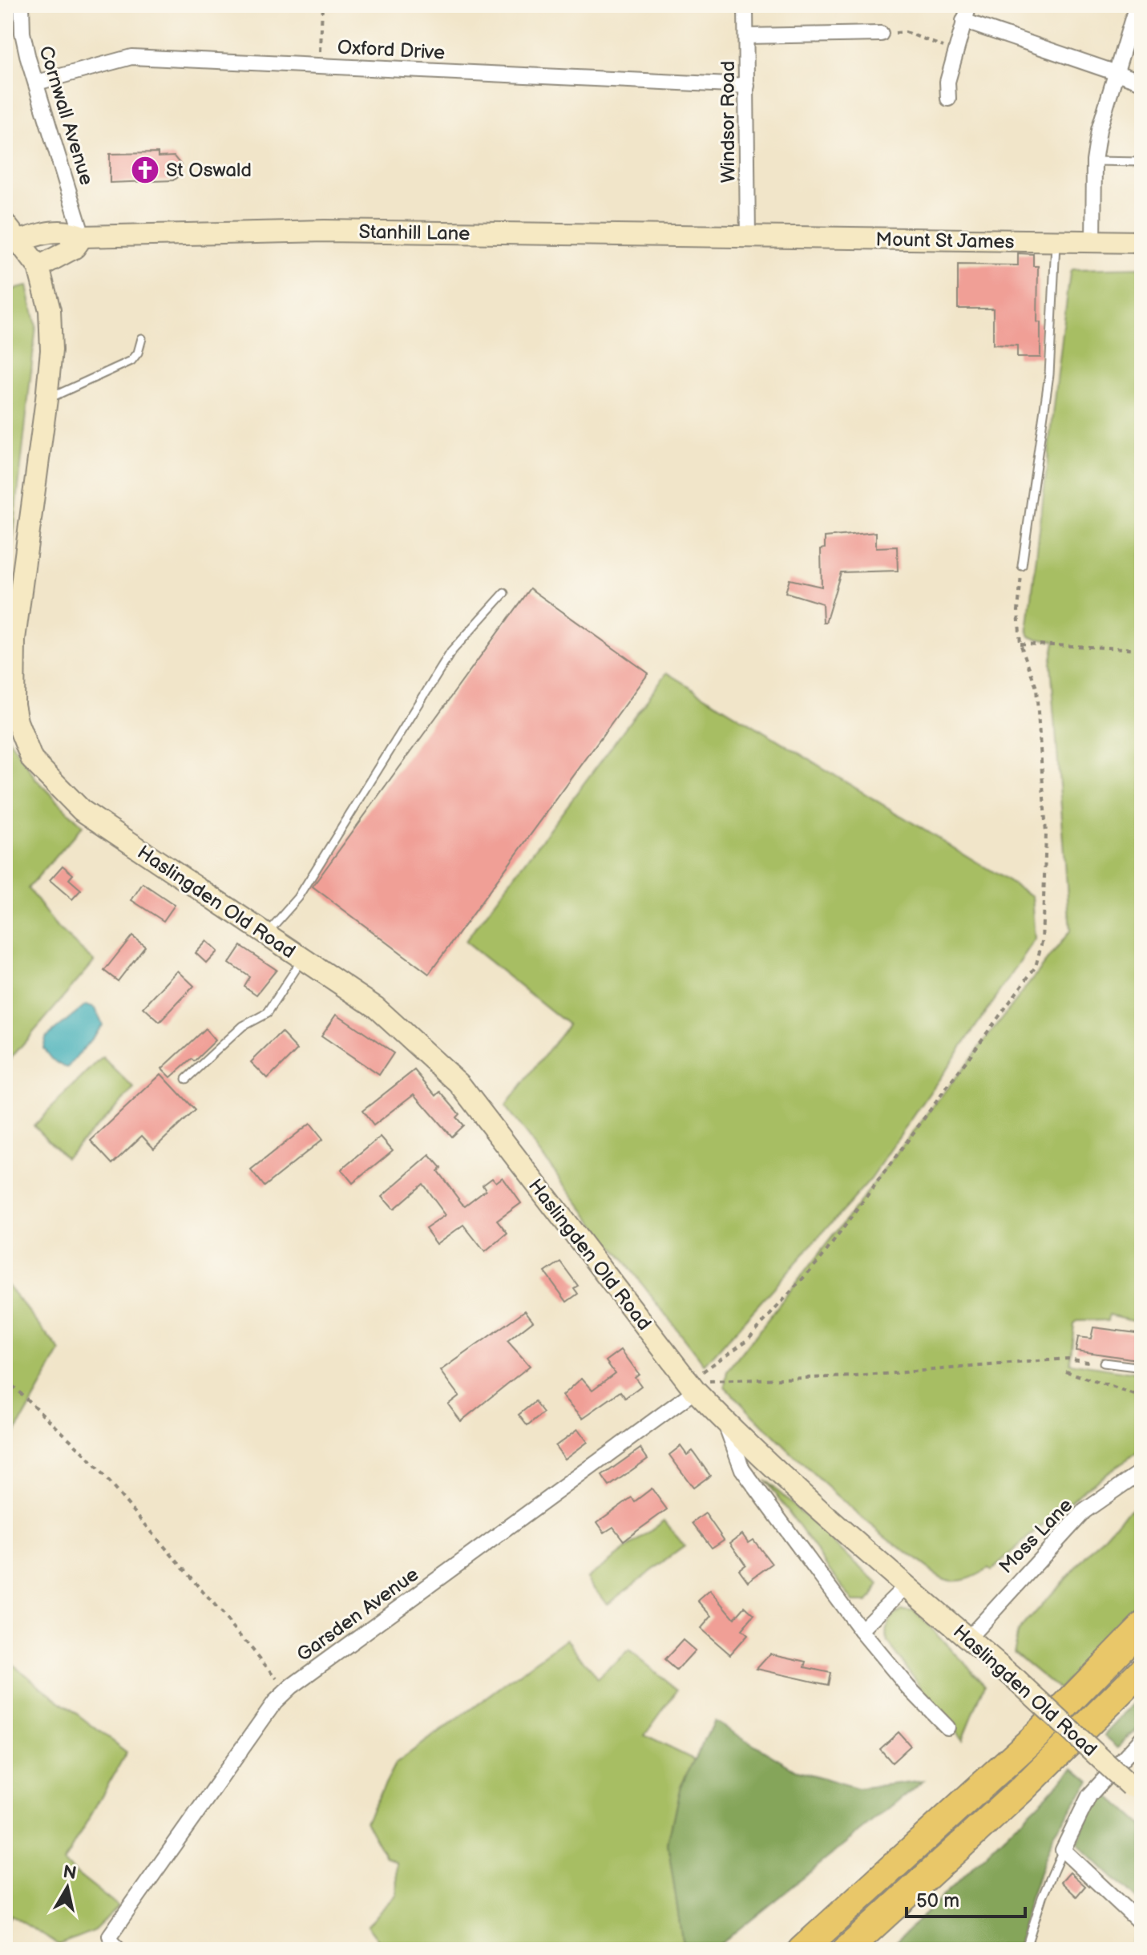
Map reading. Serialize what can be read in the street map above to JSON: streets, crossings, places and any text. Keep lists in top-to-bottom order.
{
  "streets": {
    "main road": ["Stanhill Lane", "Mount St James", "Haslingden Old Road"],
    "street": [
      "Oxford Drive",
      "Cornwall Avenue",
      "Windsor Road",
      "Moss Lane",
      "Garsden Avenue"
    ]
  },
  "crossings": [
    ["Oxford Drive", "Cornwall Avenue"],
    ["Oxford Drive", "Windsor Road"],
    ["Cornwall Avenue", "Stanhill Lane"],
    ["Windsor Road", "Stanhill Lane"],
    ["Windsor Road", "Mount St James"],
    ["Stanhill Lane", "Mount St James"],
    ["Haslingden Old Road", "Moss Lane"],
    ["Haslingden Old Road", "Garsden Avenue"]
  ],
  "places": {
    "church": ["St Oswald"]
  },
  "scale_bar": "50 m",
  "north": "top"
}
